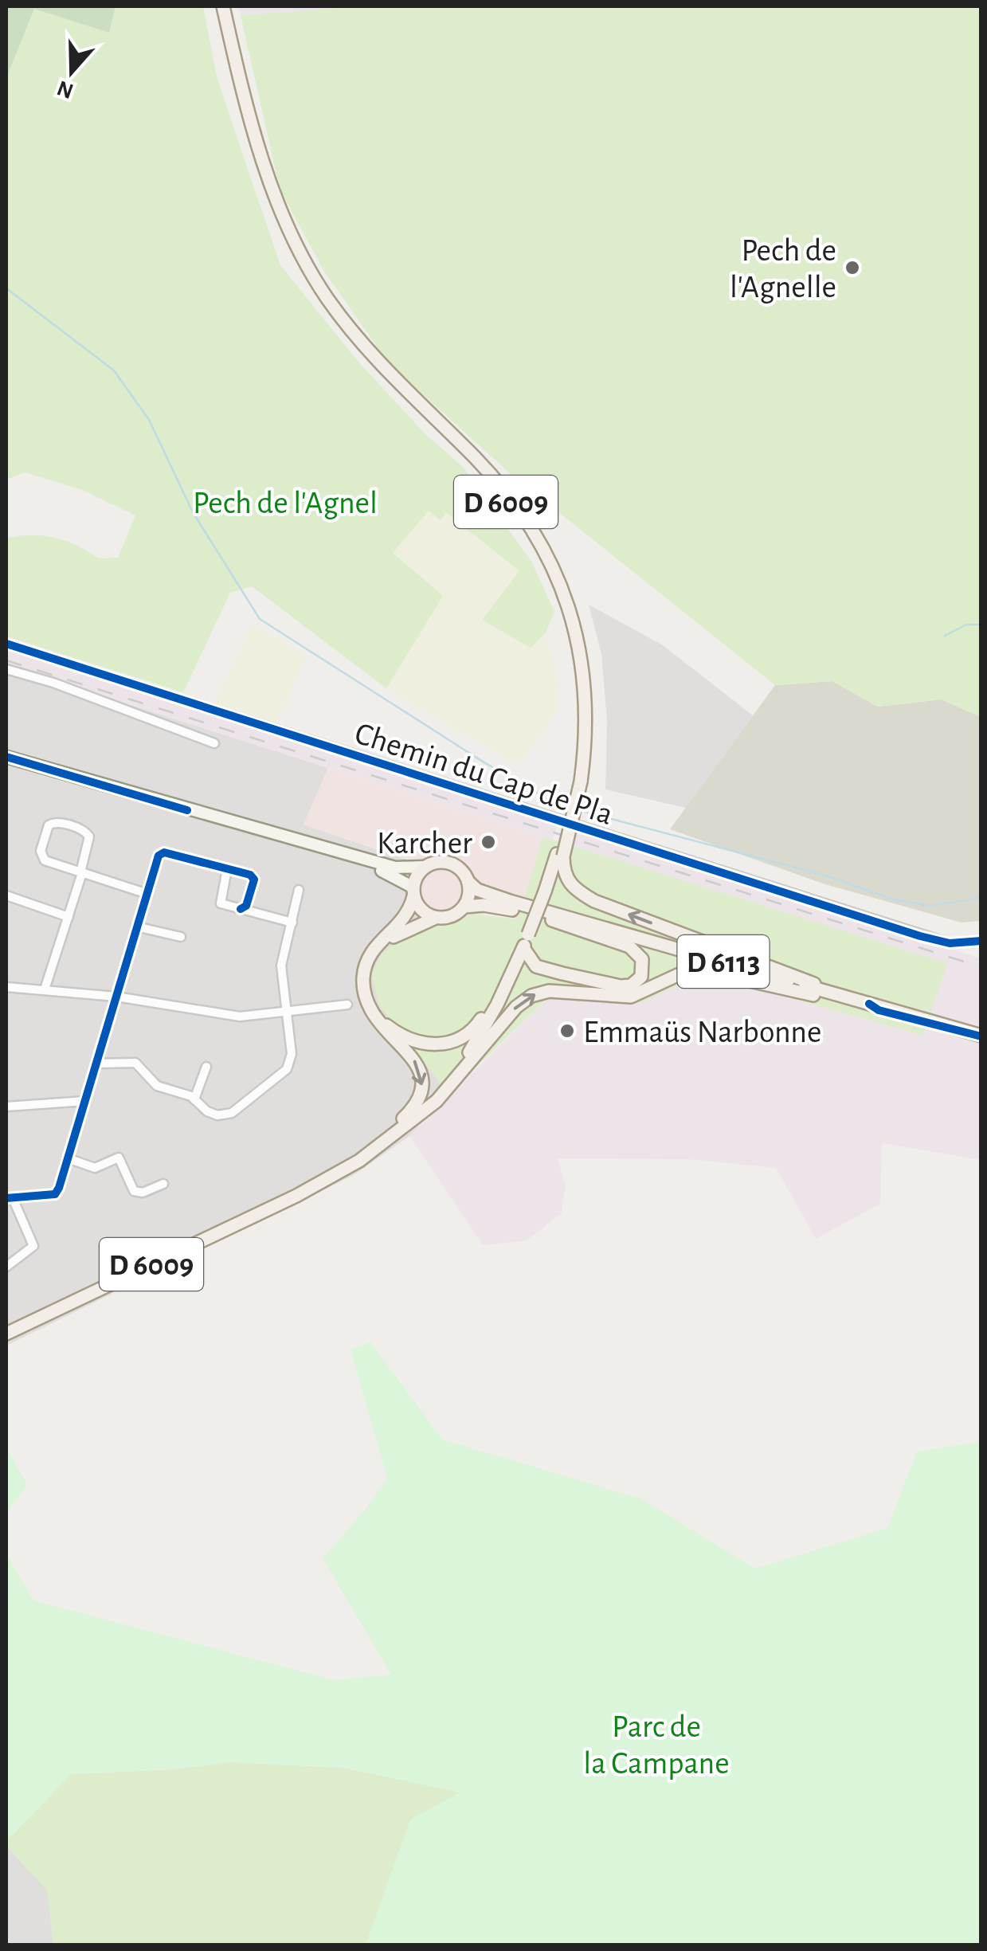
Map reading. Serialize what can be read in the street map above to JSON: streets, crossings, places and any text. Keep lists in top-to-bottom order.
{
  "streets": {
    "main road": ["D 6009", "D 6113"],
    "street": ["Chemin du Cap de Pla"]
  },
  "parks": ["Pech de l'Agnel", "Parc de la Campane"],
  "places": ["Pech de l'Agnelle", "Karcher", "Emmaüs Narbonne"],
  "north": "bottom"
}
